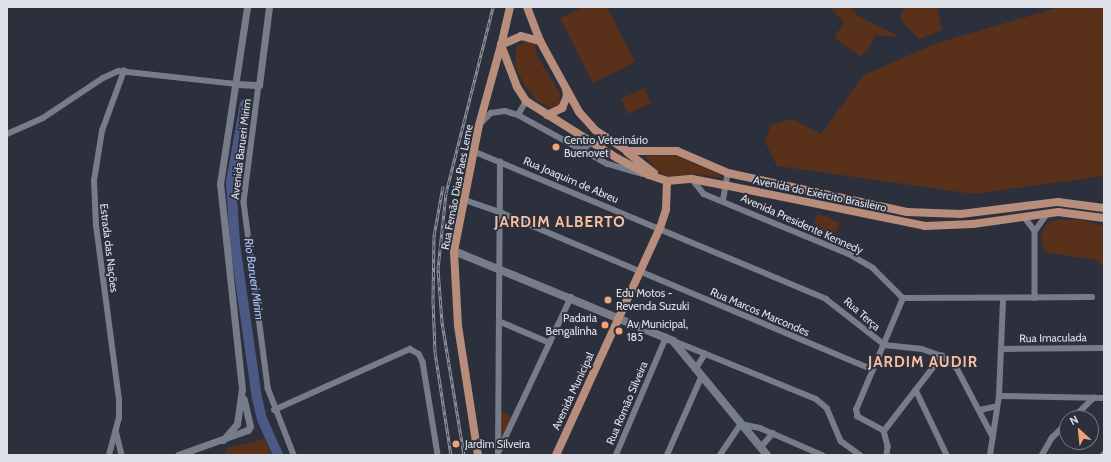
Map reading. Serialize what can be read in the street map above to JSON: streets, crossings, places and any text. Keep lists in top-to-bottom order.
{
  "streets": {
    "main road": ["Rua Fernão Dias Paes Leme", "Avenida do Exército Brasileiro", "Avenida Municipal"],
    "street": [
      "Avenida Barueri Mirim",
      "Rua Joaquim de Abreu",
      "Avenida Presidente Kennedy",
      "Estrada das Nações",
      "Rua Marcos Marcondes",
      "Rua Terça",
      "Rua Imaculada",
      "Rua Romão Silveira"
    ]
  },
  "crossings": [
    ["Rua Joaquim de Abreu", "Rua Fernão Dias Paes Leme"],
    ["Rua Joaquim de Abreu", "Rua Terça"],
    ["Rua Joaquim de Abreu", "Avenida Municipal"],
    ["Rua Fernão Dias Paes Leme", "Rua Marcos Marcondes"],
    ["Avenida do Exército Brasileiro", "Avenida Presidente Kennedy"],
    ["Avenida do Exército Brasileiro", "Avenida Municipal"],
    ["Rua Marcos Marcondes", "Avenida Municipal"],
    ["Rua Terça", "Avenida Municipal"]
  ],
  "districts": ["JARDIM ALBERTO", "JARDIM AUDIR"],
  "water": ["Rio Barueri Mirim"],
  "places": [
    "Centro Veterinário Buenovet",
    "Edu Motos - Revenda Suzuki",
    "Padaria Bengalinha",
    "Av Municipal, 185",
    "Jardim Silveira"
  ],
  "north": "top left"
}
